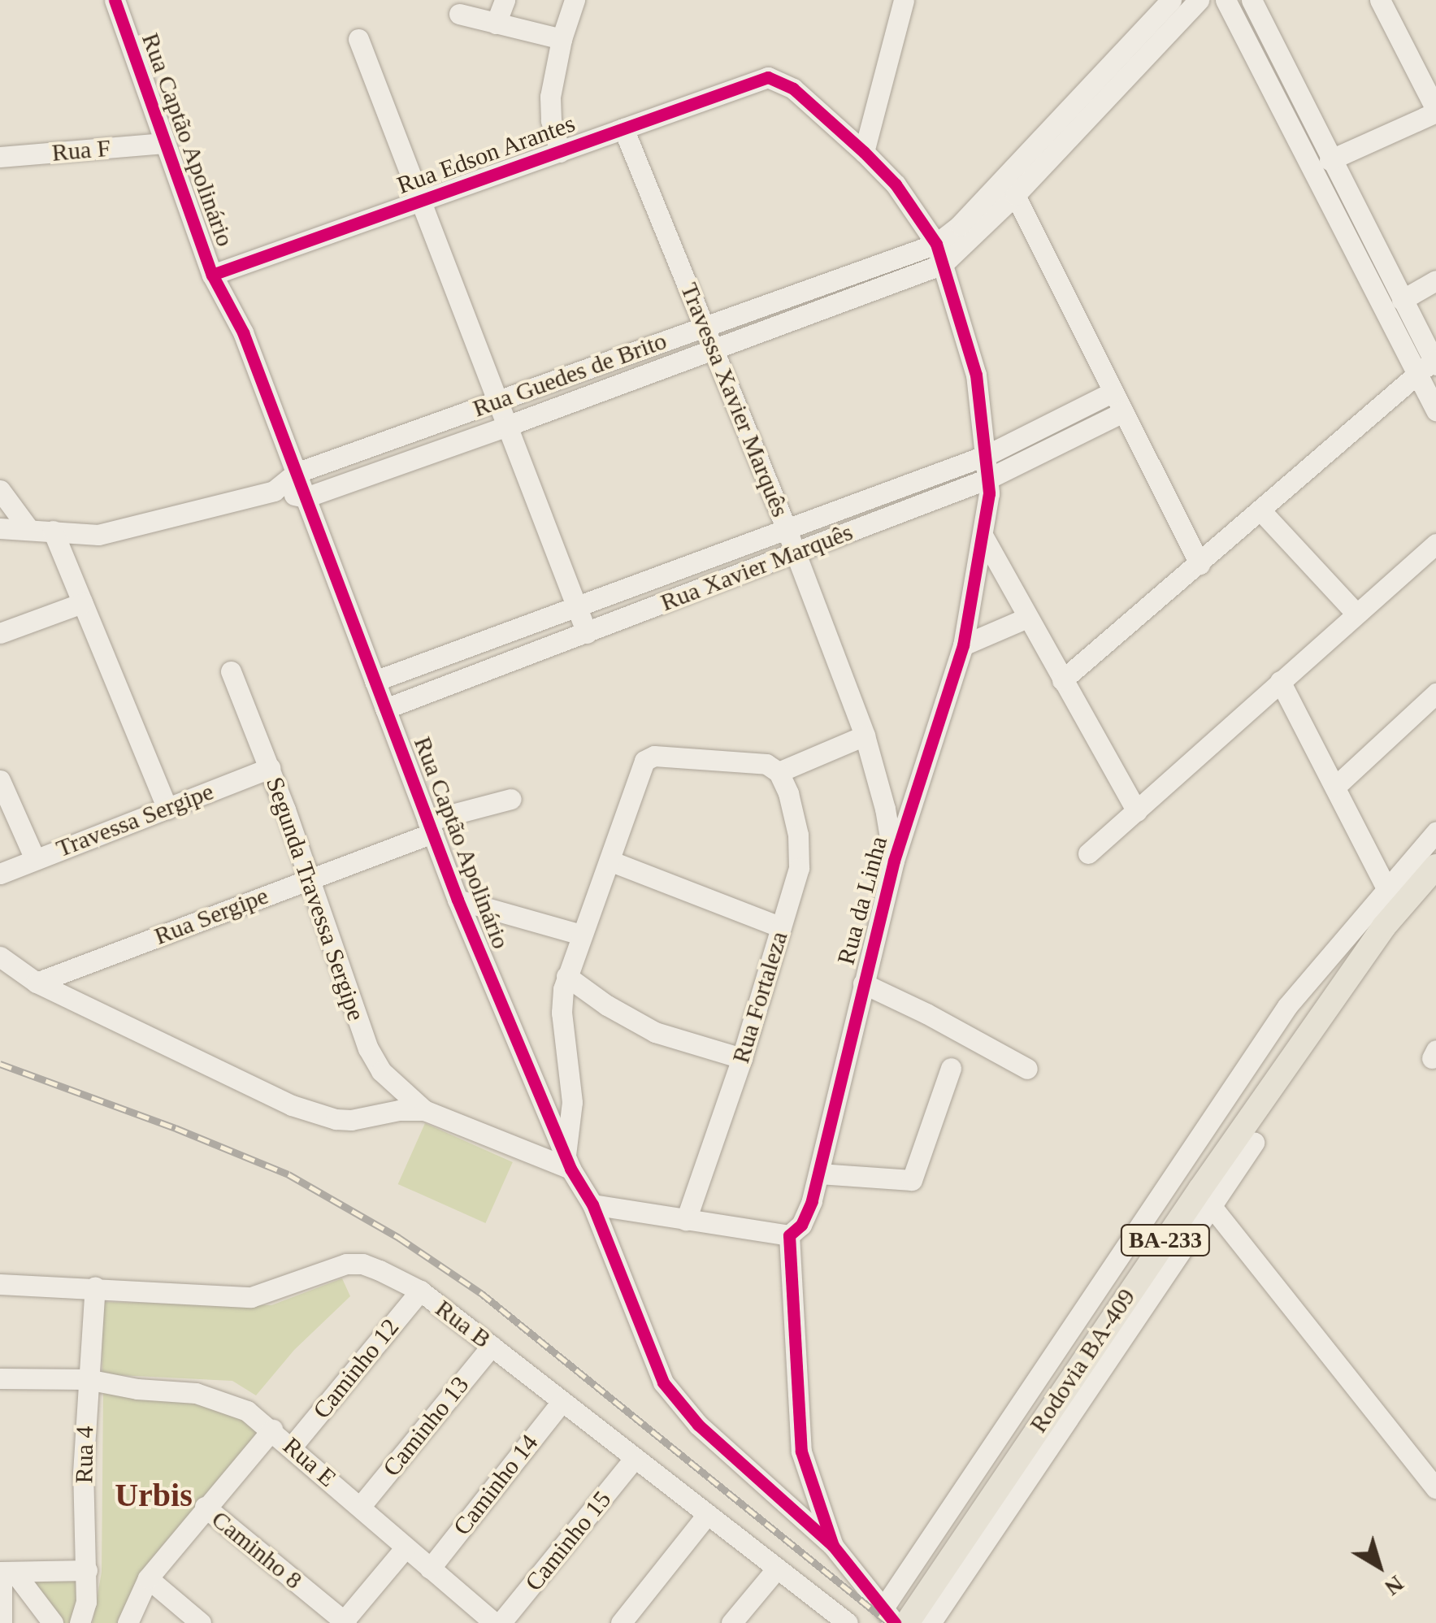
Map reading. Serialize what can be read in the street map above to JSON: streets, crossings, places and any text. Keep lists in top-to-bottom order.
{
  "streets": {
    "main road": ["BA-233", "Rodovia BA-409"],
    "street": [
      "Rua Captão Apolinário",
      "Rua F",
      "Rua Edson Arantes",
      "Rua Guedes de Brito",
      "Travessa Xavier Marquês",
      "Rua Xavier Marquês",
      "Travessa Sergipe",
      "Segunda Travessa Sergipe",
      "Rua da Linha",
      "Rua Sergipe",
      "Rua Fortaleza",
      "Rua B",
      "Caminho 12",
      "Caminho 13",
      "Rua 4",
      "Rua E",
      "Caminho 14",
      "Caminho 15",
      "Caminho 8"
    ]
  },
  "crossings": [
    ["Rua Captão Apolinário", "Rua F"],
    ["Rua Captão Apolinário", "Rua Edson Arantes"],
    ["Rua Captão Apolinário", "Rua Guedes de Brito"],
    ["Rua Captão Apolinário", "Rua Xavier Marquês"],
    ["Rua Captão Apolinário", "Rua Sergipe"],
    ["Rua Edson Arantes", "Travessa Xavier Marquês"],
    ["Rua Edson Arantes", "Rua da Linha"],
    ["Rua Guedes de Brito", "Travessa Xavier Marquês"],
    ["Rua Guedes de Brito", "Rua da Linha"],
    ["Travessa Xavier Marquês", "Rua Xavier Marquês"],
    ["Travessa Xavier Marquês", "Rua da Linha"],
    ["Rua Xavier Marquês", "Rua da Linha"],
    ["Travessa Sergipe", "Segunda Travessa Sergipe"],
    ["Segunda Travessa Sergipe", "Rua Sergipe"],
    ["Rua B", "Caminho 12"],
    ["Rua B", "Caminho 13"],
    ["Rua B", "Rua 4"],
    ["Rua B", "Caminho 14"],
    ["Rua B", "Caminho 15"],
    ["Caminho 12", "Rua E"],
    ["Caminho 13", "Rua E"],
    ["Rua 4", "Rua E"],
    ["Rua E", "Caminho 14"],
    ["Rua E", "Caminho 15"]
  ],
  "districts": ["Urbis"],
  "north": "bottom right"
}
